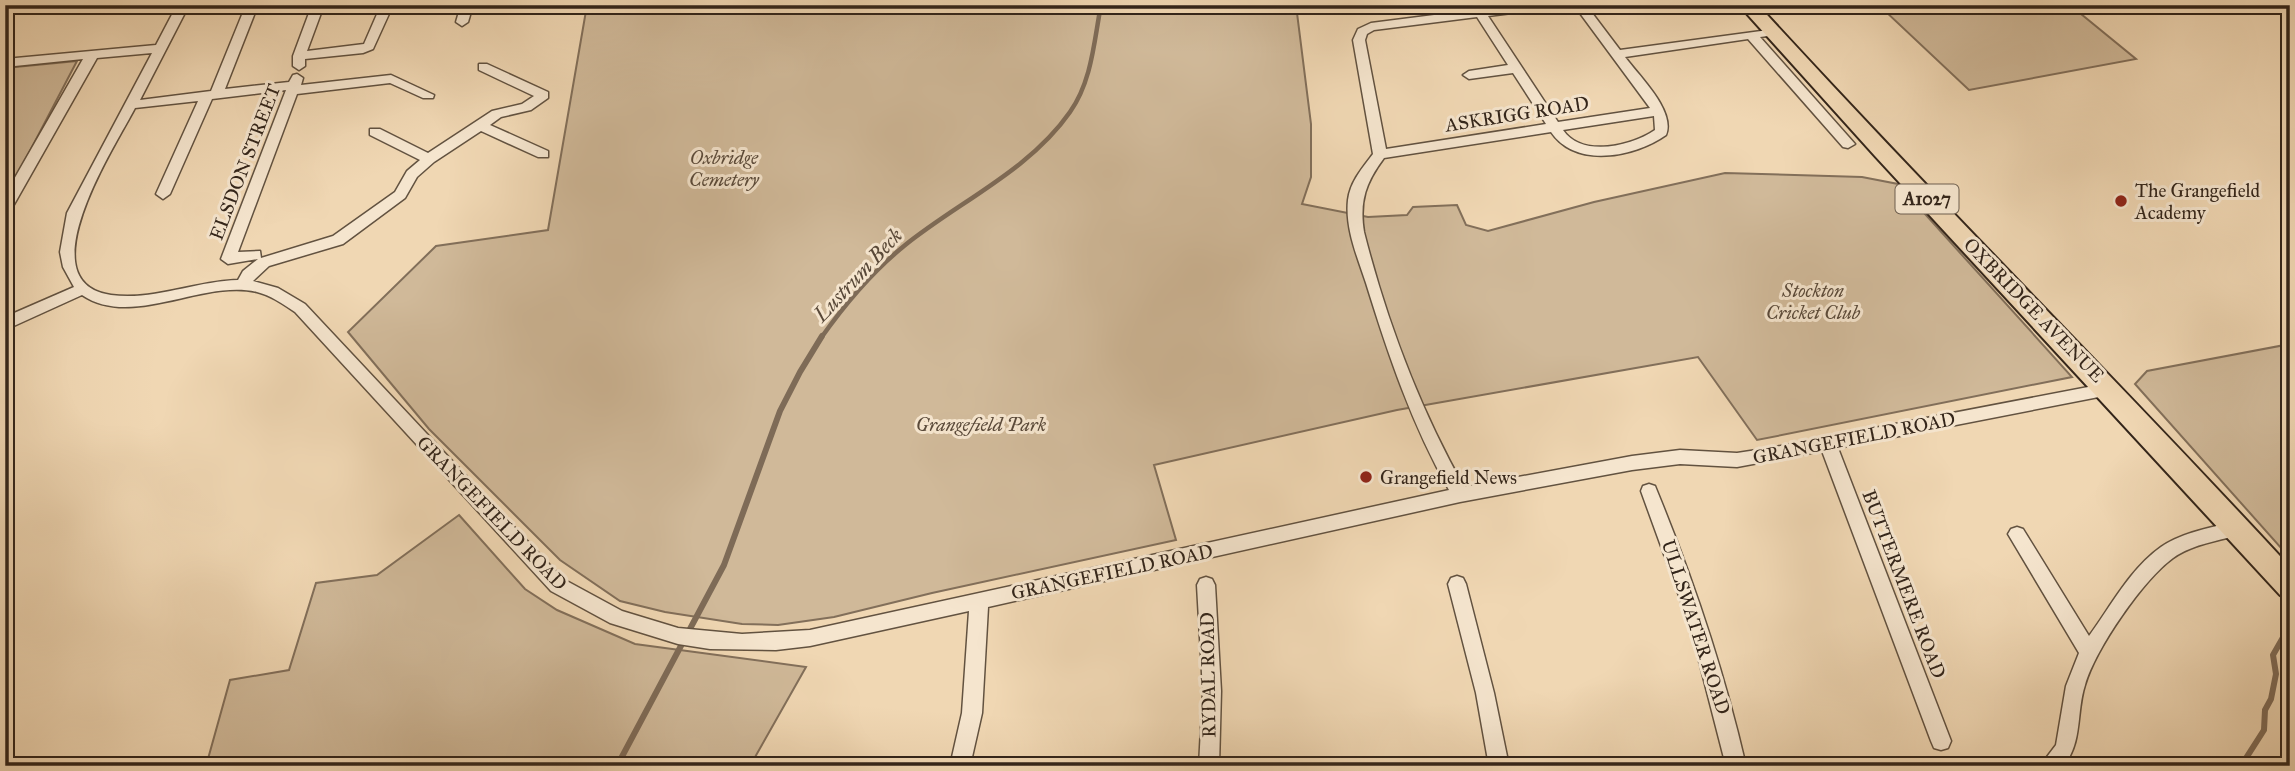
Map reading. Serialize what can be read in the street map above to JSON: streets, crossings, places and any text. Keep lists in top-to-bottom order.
{
  "streets": {
    "main road": ["A1027", "OXBRIDGE AVENUE"],
    "street": [
      "ASKRIGG ROAD",
      "ELSDON STREET",
      "GRANGEFIELD ROAD",
      "BUTTERMERE ROAD",
      "ULLSWATER ROAD",
      "RYDAL ROAD"
    ]
  },
  "crossings": [
    ["OXBRIDGE AVENUE", "GRANGEFIELD ROAD"],
    ["GRANGEFIELD ROAD", "BUTTERMERE ROAD"]
  ],
  "water": ["Lustrum Beck"],
  "parks": ["Oxbridge Cemetery", "Stockton Cricket Club", "Grangefield Park"],
  "places": ["The Grangefield Academy", "Grangefield News"]
}
